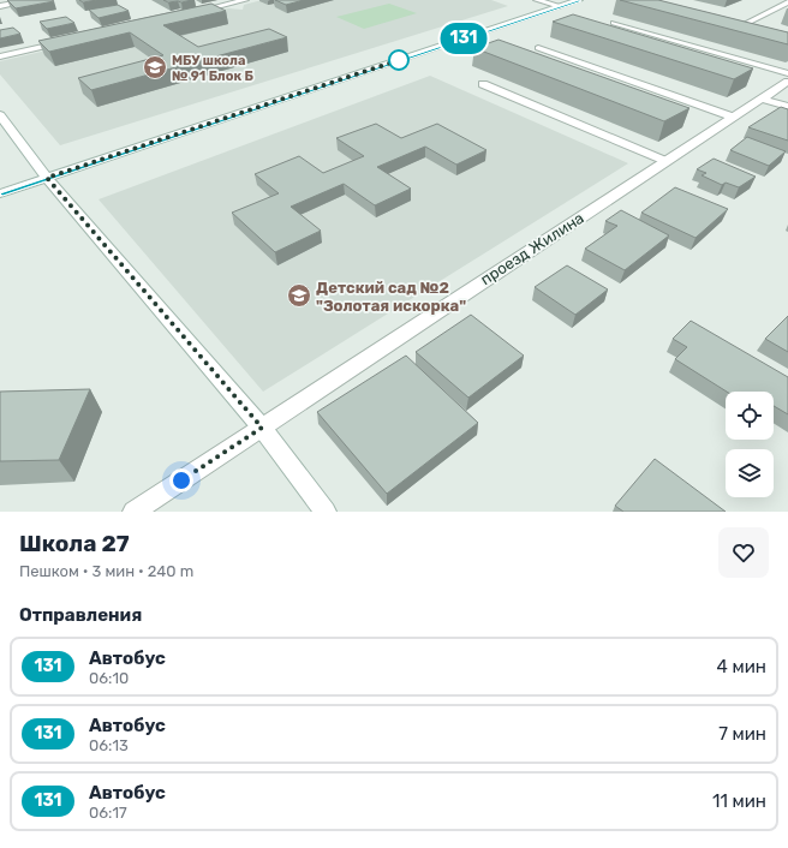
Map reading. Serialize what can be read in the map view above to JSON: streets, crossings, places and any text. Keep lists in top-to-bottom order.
{
  "streets": {
    "street": ["проезд Жилина"]
  },
  "places": {
    "school or university": ["МБУ школа № 91 Блок Б", "Детский сад №2 \"Золотая искорка\""]
  },
  "lines": ["bus line 131"],
  "page": {
    "on_map": "131",
    "heading": [
      ["Школа 27", "Пешком · 3 мин · 240 m"],
      "Отправления"
    ],
    "list": [
      {
        "mark": "131",
        "name": "Автобус",
        "note": "06:10",
        "value": "4 мин"
      },
      {
        "mark": "131",
        "name": "Автобус",
        "note": "06:13",
        "value": "7 мин"
      },
      {
        "mark": "131",
        "name": "Автобус",
        "note": "06:17",
        "value": "11 мин"
      }
    ]
  }
}
